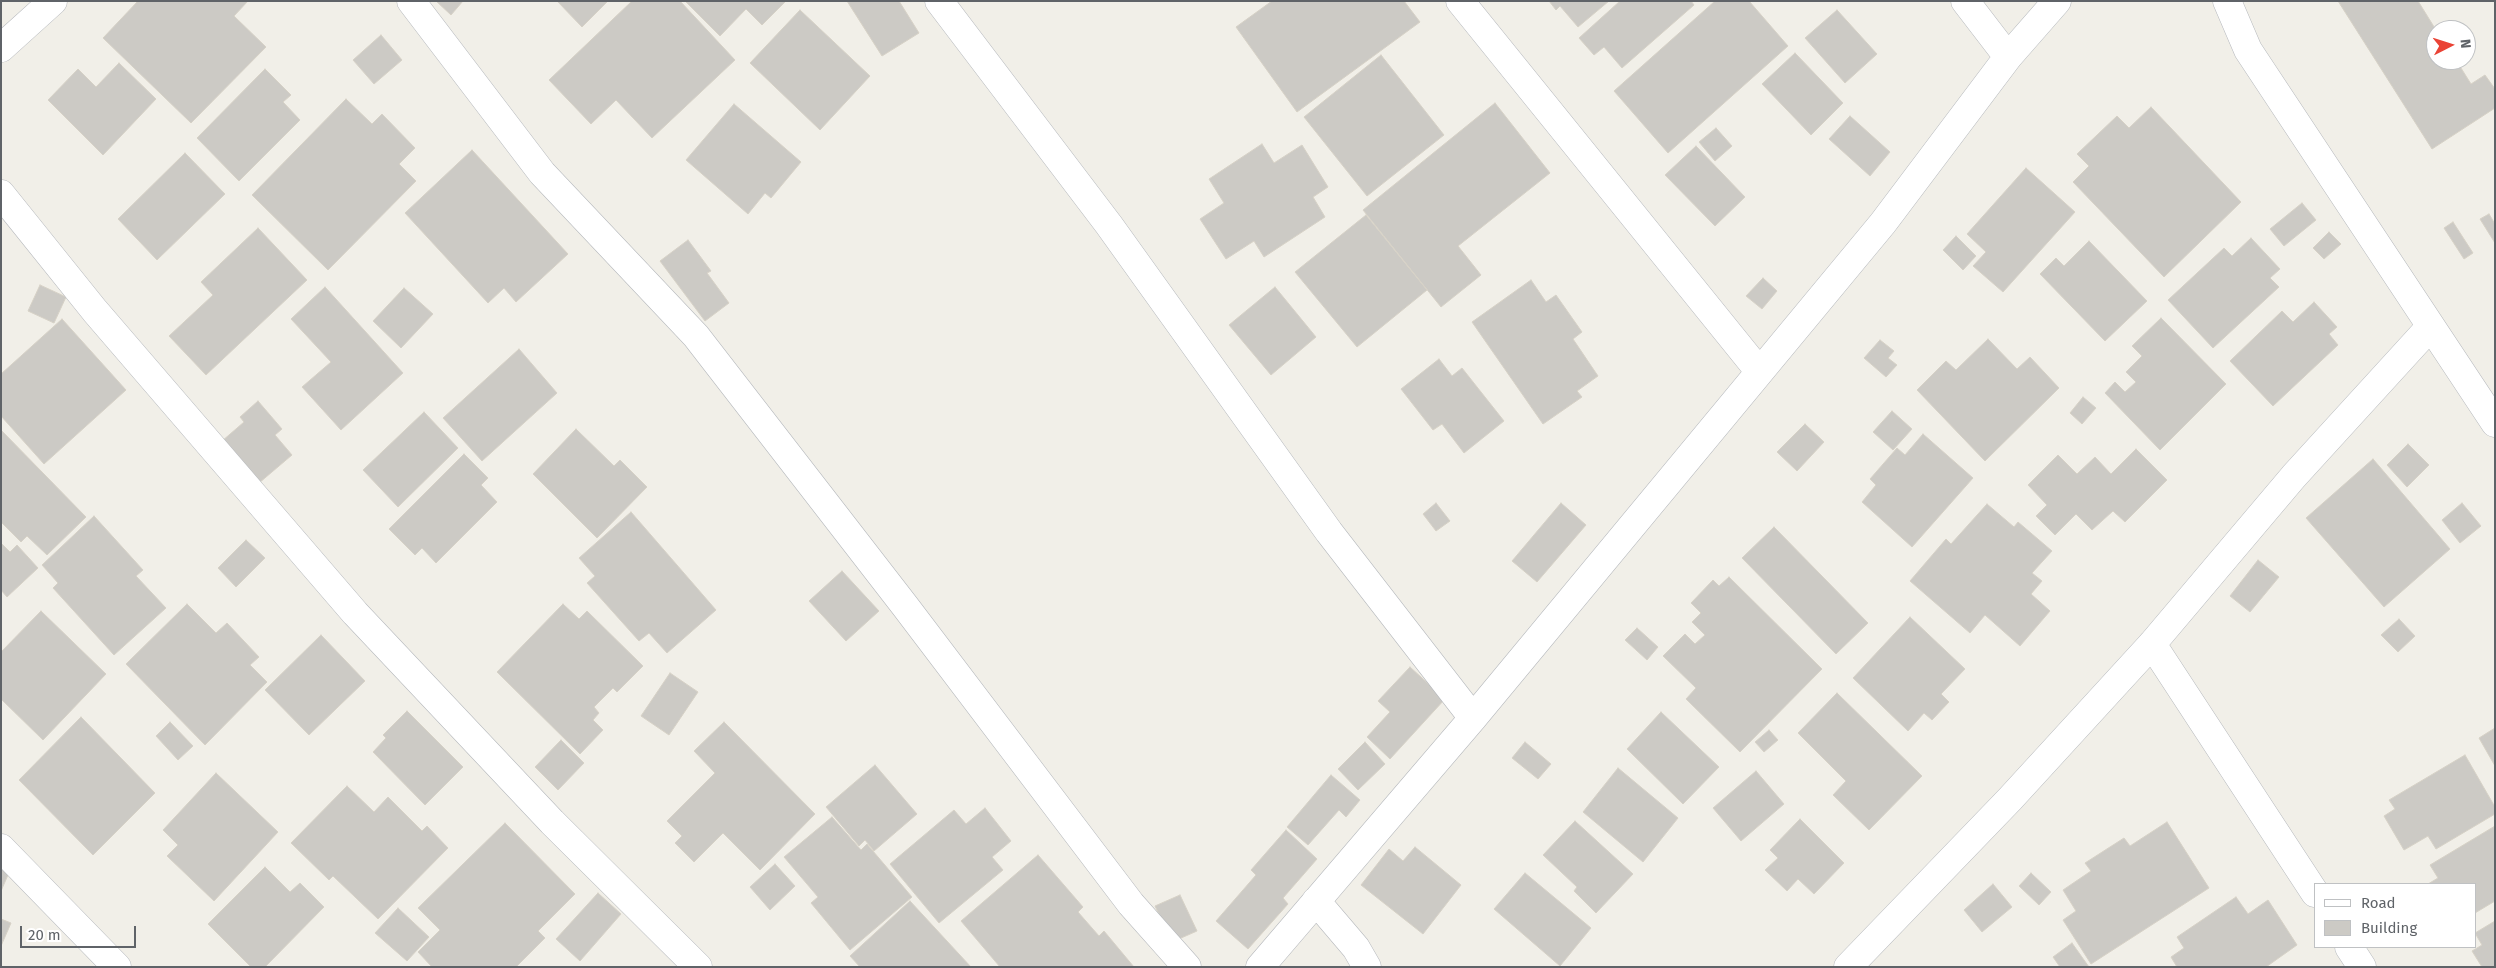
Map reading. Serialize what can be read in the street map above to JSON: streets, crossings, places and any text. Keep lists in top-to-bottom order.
{
  "legend": ["Road", "Building"],
  "scale_bar": "20 m",
  "north": "right"
}
